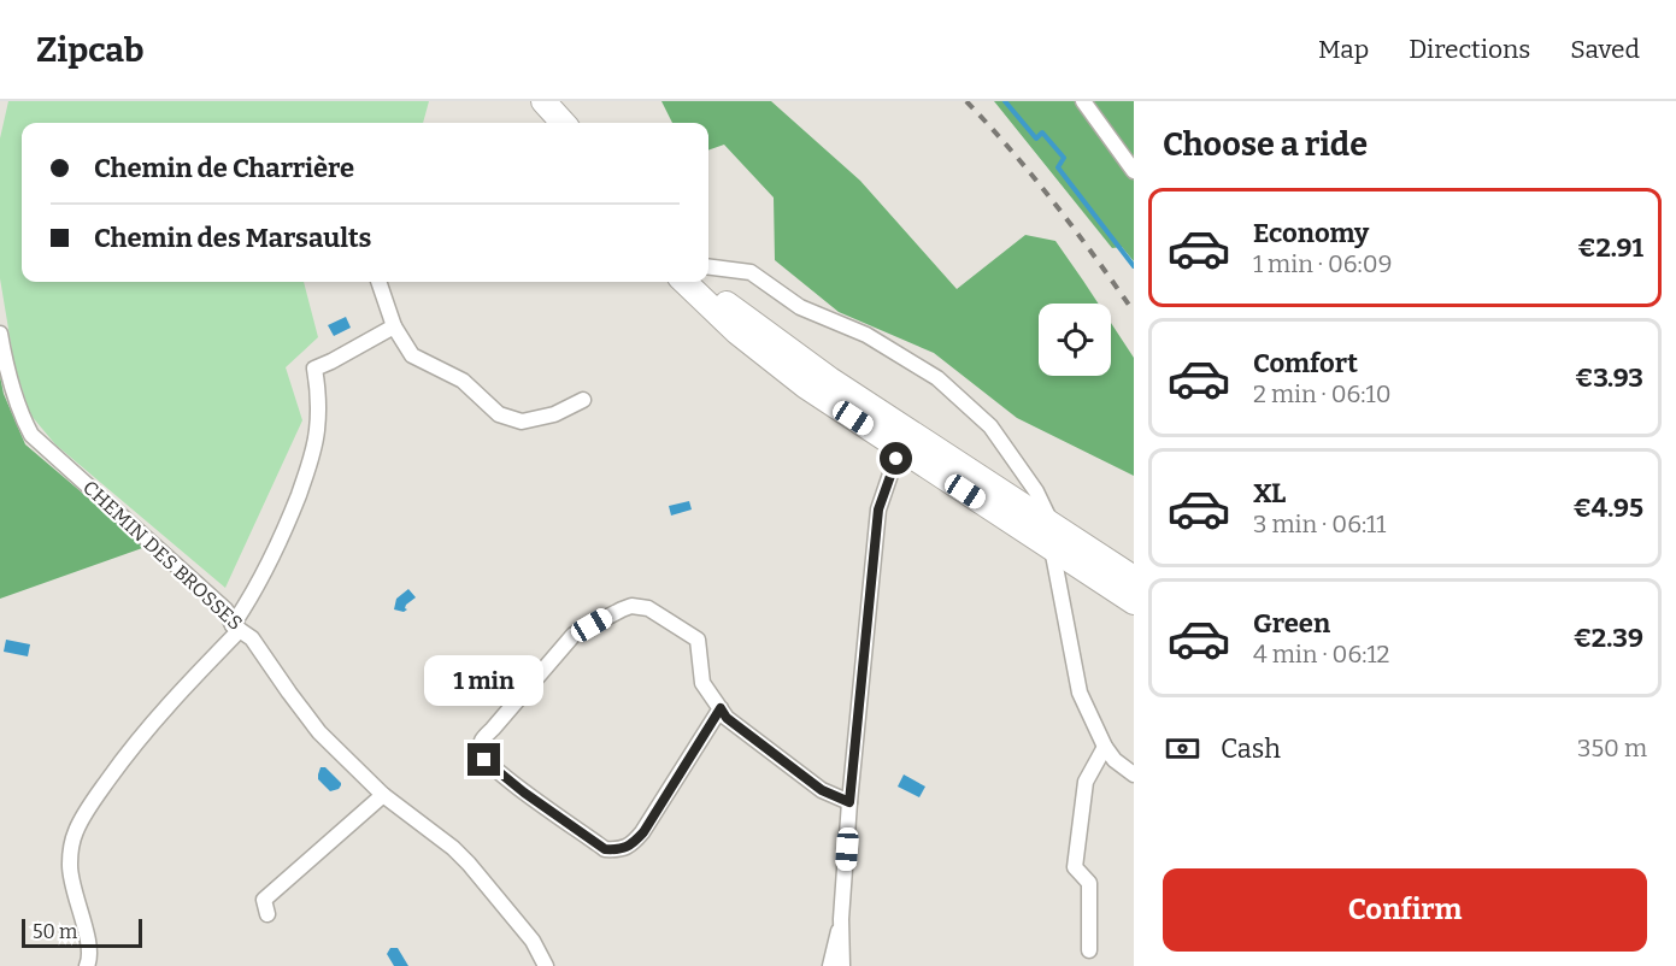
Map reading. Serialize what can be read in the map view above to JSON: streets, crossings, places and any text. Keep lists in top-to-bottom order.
{
  "streets": {
    "street": ["CHEMIN DES BROSSES"]
  },
  "scale_bar": "50 m",
  "page": {
    "header": "Zipcab",
    "nav": ["Map", "Directions", "Saved"],
    "heading": "Choose a ride",
    "banner": ["Chemin de Charrière", "Chemin des Marsaults"],
    "list": [
      {
        "name": "Economy",
        "note": "1 min · 06:09",
        "value": "€2.91"
      },
      {
        "name": "Comfort",
        "note": "2 min · 06:10",
        "value": "€3.93"
      },
      {
        "name": "XL",
        "note": "3 min · 06:11",
        "value": "€4.95"
      },
      {
        "name": "Green",
        "note": "4 min · 06:12",
        "value": "€2.39"
      }
    ],
    "bubble": "1 min",
    "pay": ["Cash", "350 m"],
    "buttons": "Confirm",
    "scale": "50 m"
  }
}
